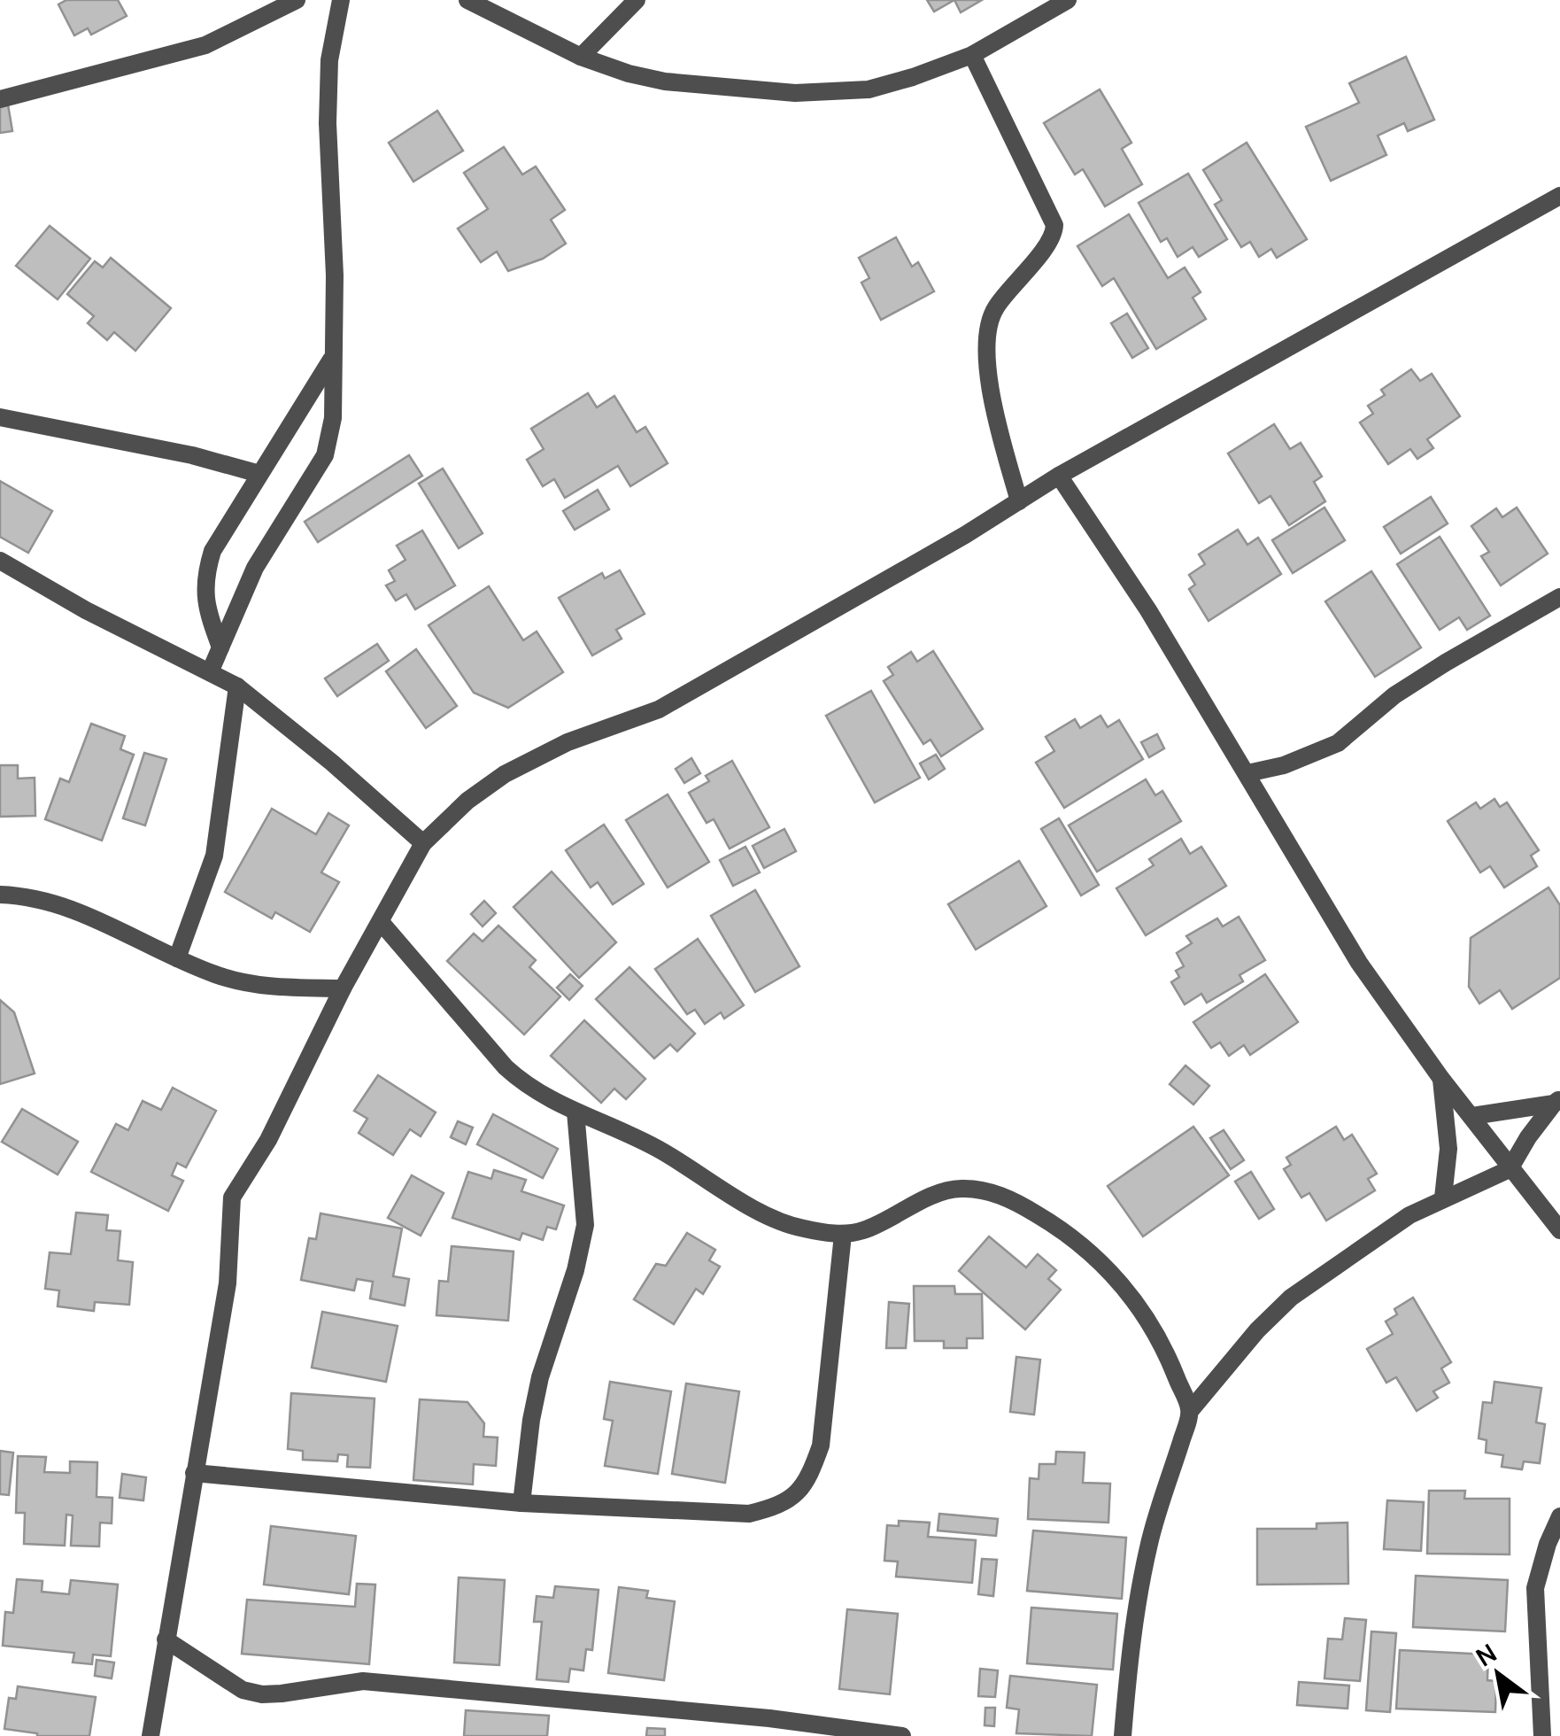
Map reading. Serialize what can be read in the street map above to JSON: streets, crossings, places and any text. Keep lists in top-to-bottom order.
{
  "north": "top left"
}
